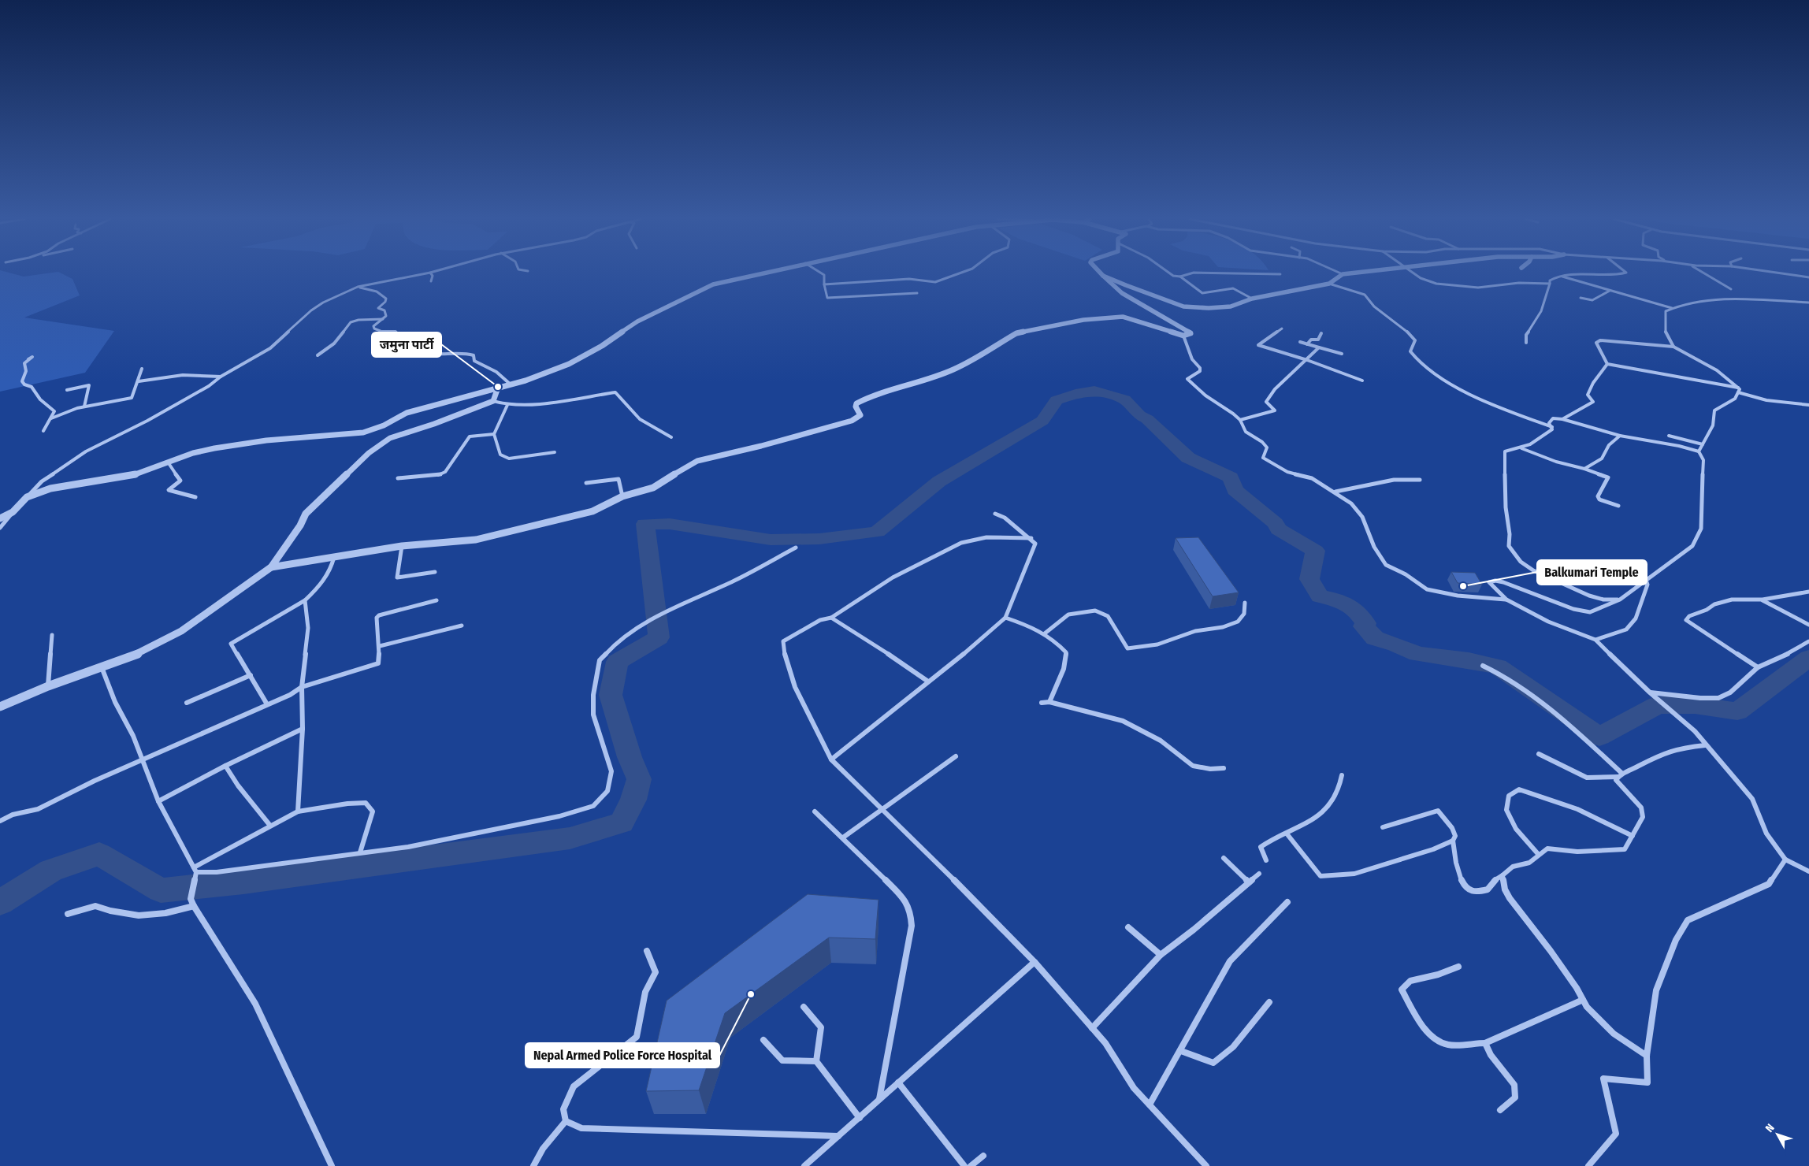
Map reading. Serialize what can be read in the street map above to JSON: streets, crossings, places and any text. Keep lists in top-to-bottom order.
{
  "places": ["जमुना पार्टी", "Balkumari Temple", "Nepal Armed Police Force Hospital"],
  "north": "top left"
}
